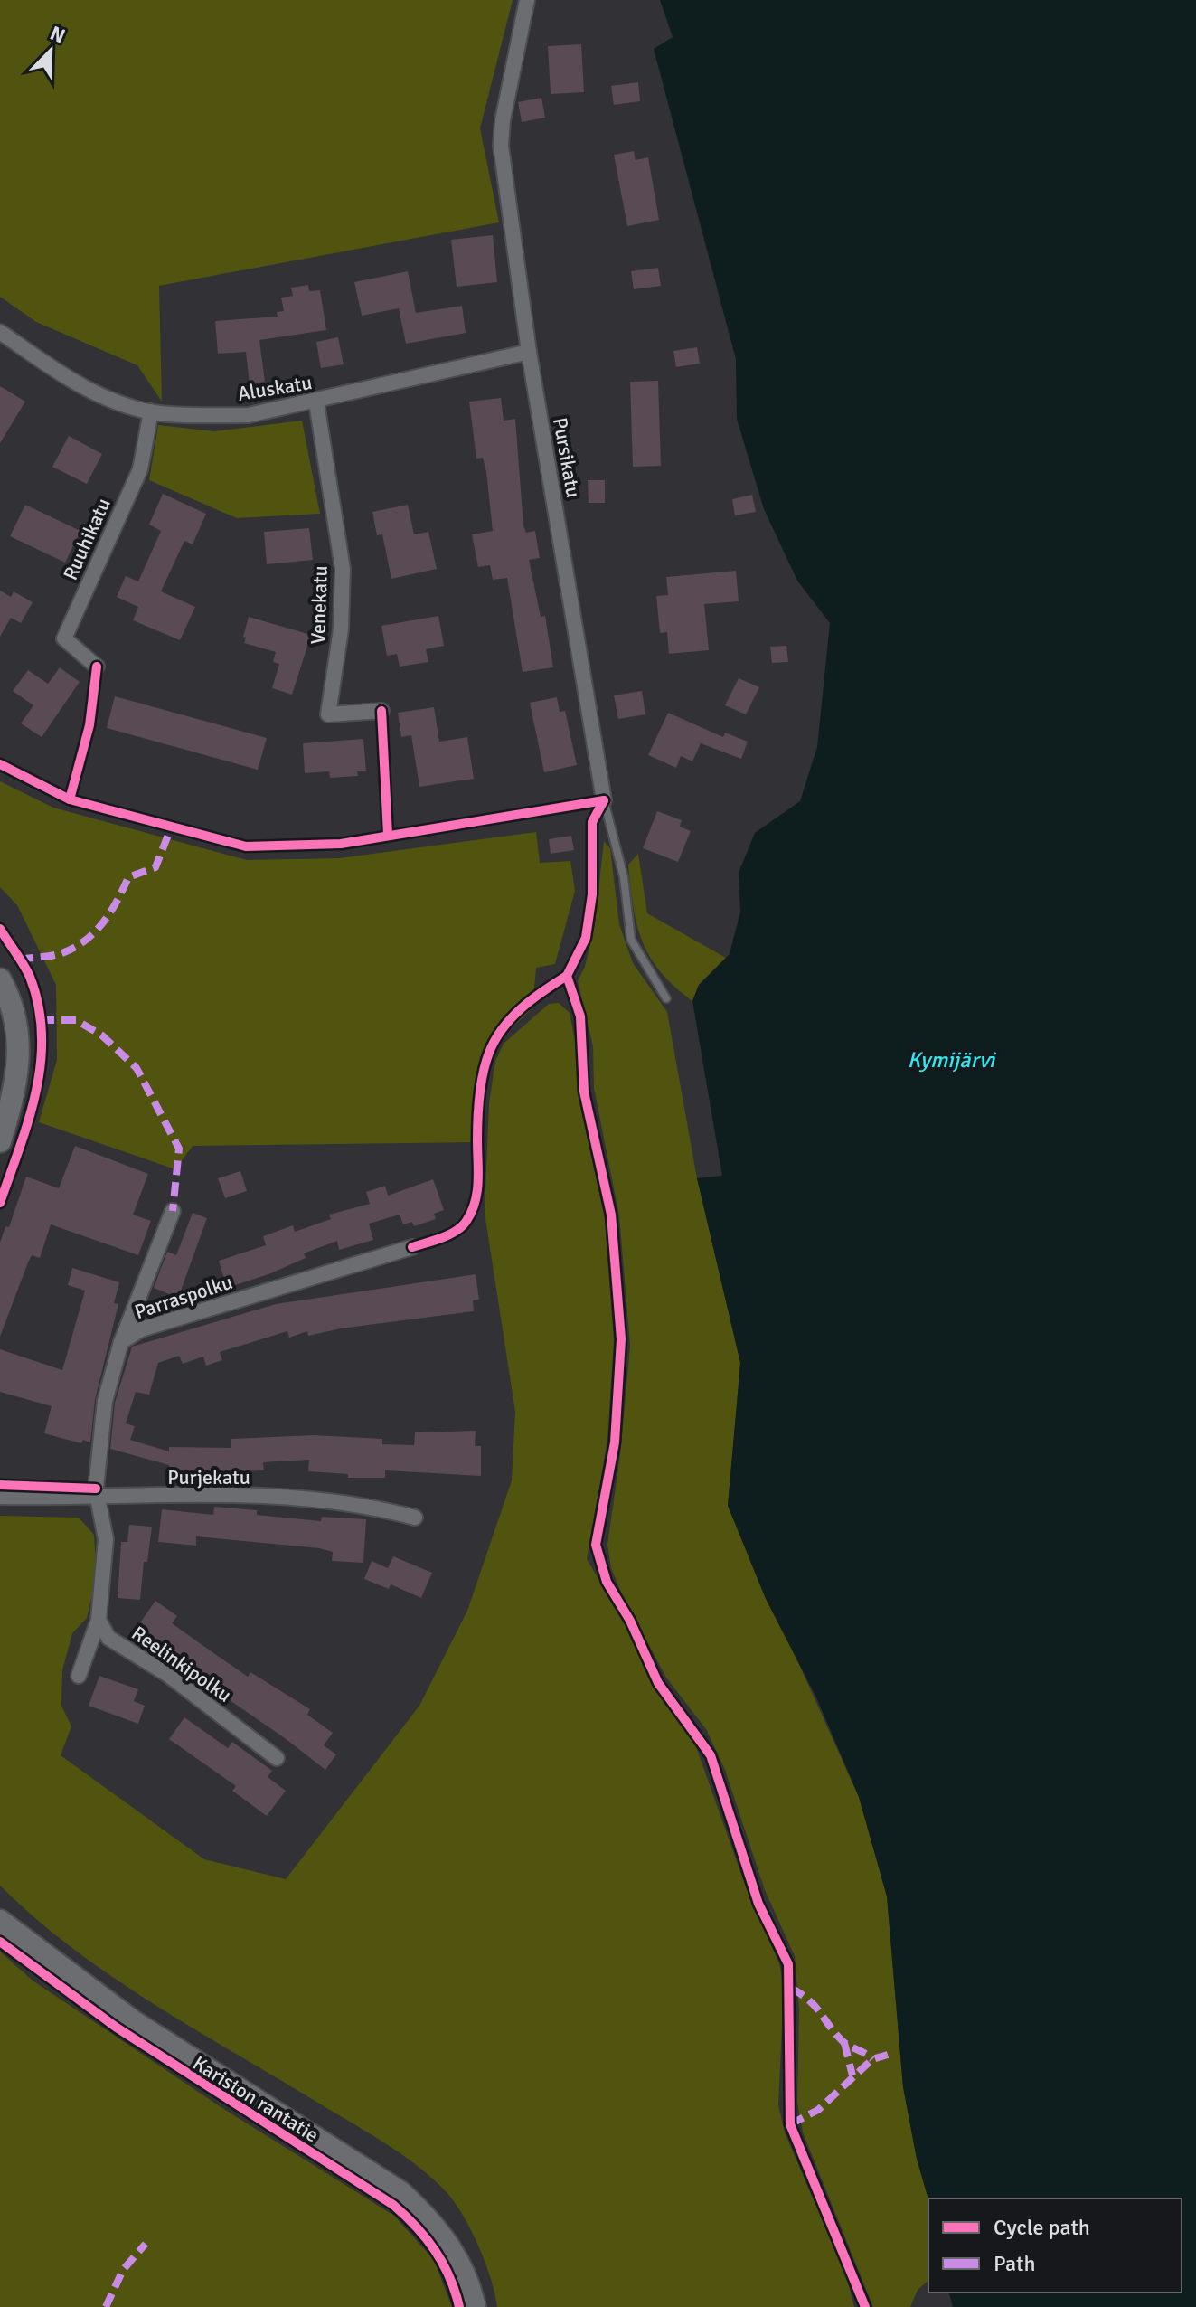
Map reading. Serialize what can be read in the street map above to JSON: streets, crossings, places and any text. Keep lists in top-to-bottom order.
{
  "streets": {
    "street": [
      "Aluskatu",
      "Pursikatu",
      "Ruuhikatu",
      "Venekatu",
      "Parraspolku",
      "Purjekatu",
      "Reelinkipolku",
      "Kariston rantatie"
    ]
  },
  "crossings": [
    ["Aluskatu", "Pursikatu"],
    ["Aluskatu", "Ruuhikatu"],
    ["Aluskatu", "Venekatu"],
    ["Parraspolku", "Purjekatu"]
  ],
  "water": ["Kymijärvi"],
  "legend": ["Cycle path", "Path"],
  "north": "top right"
}
